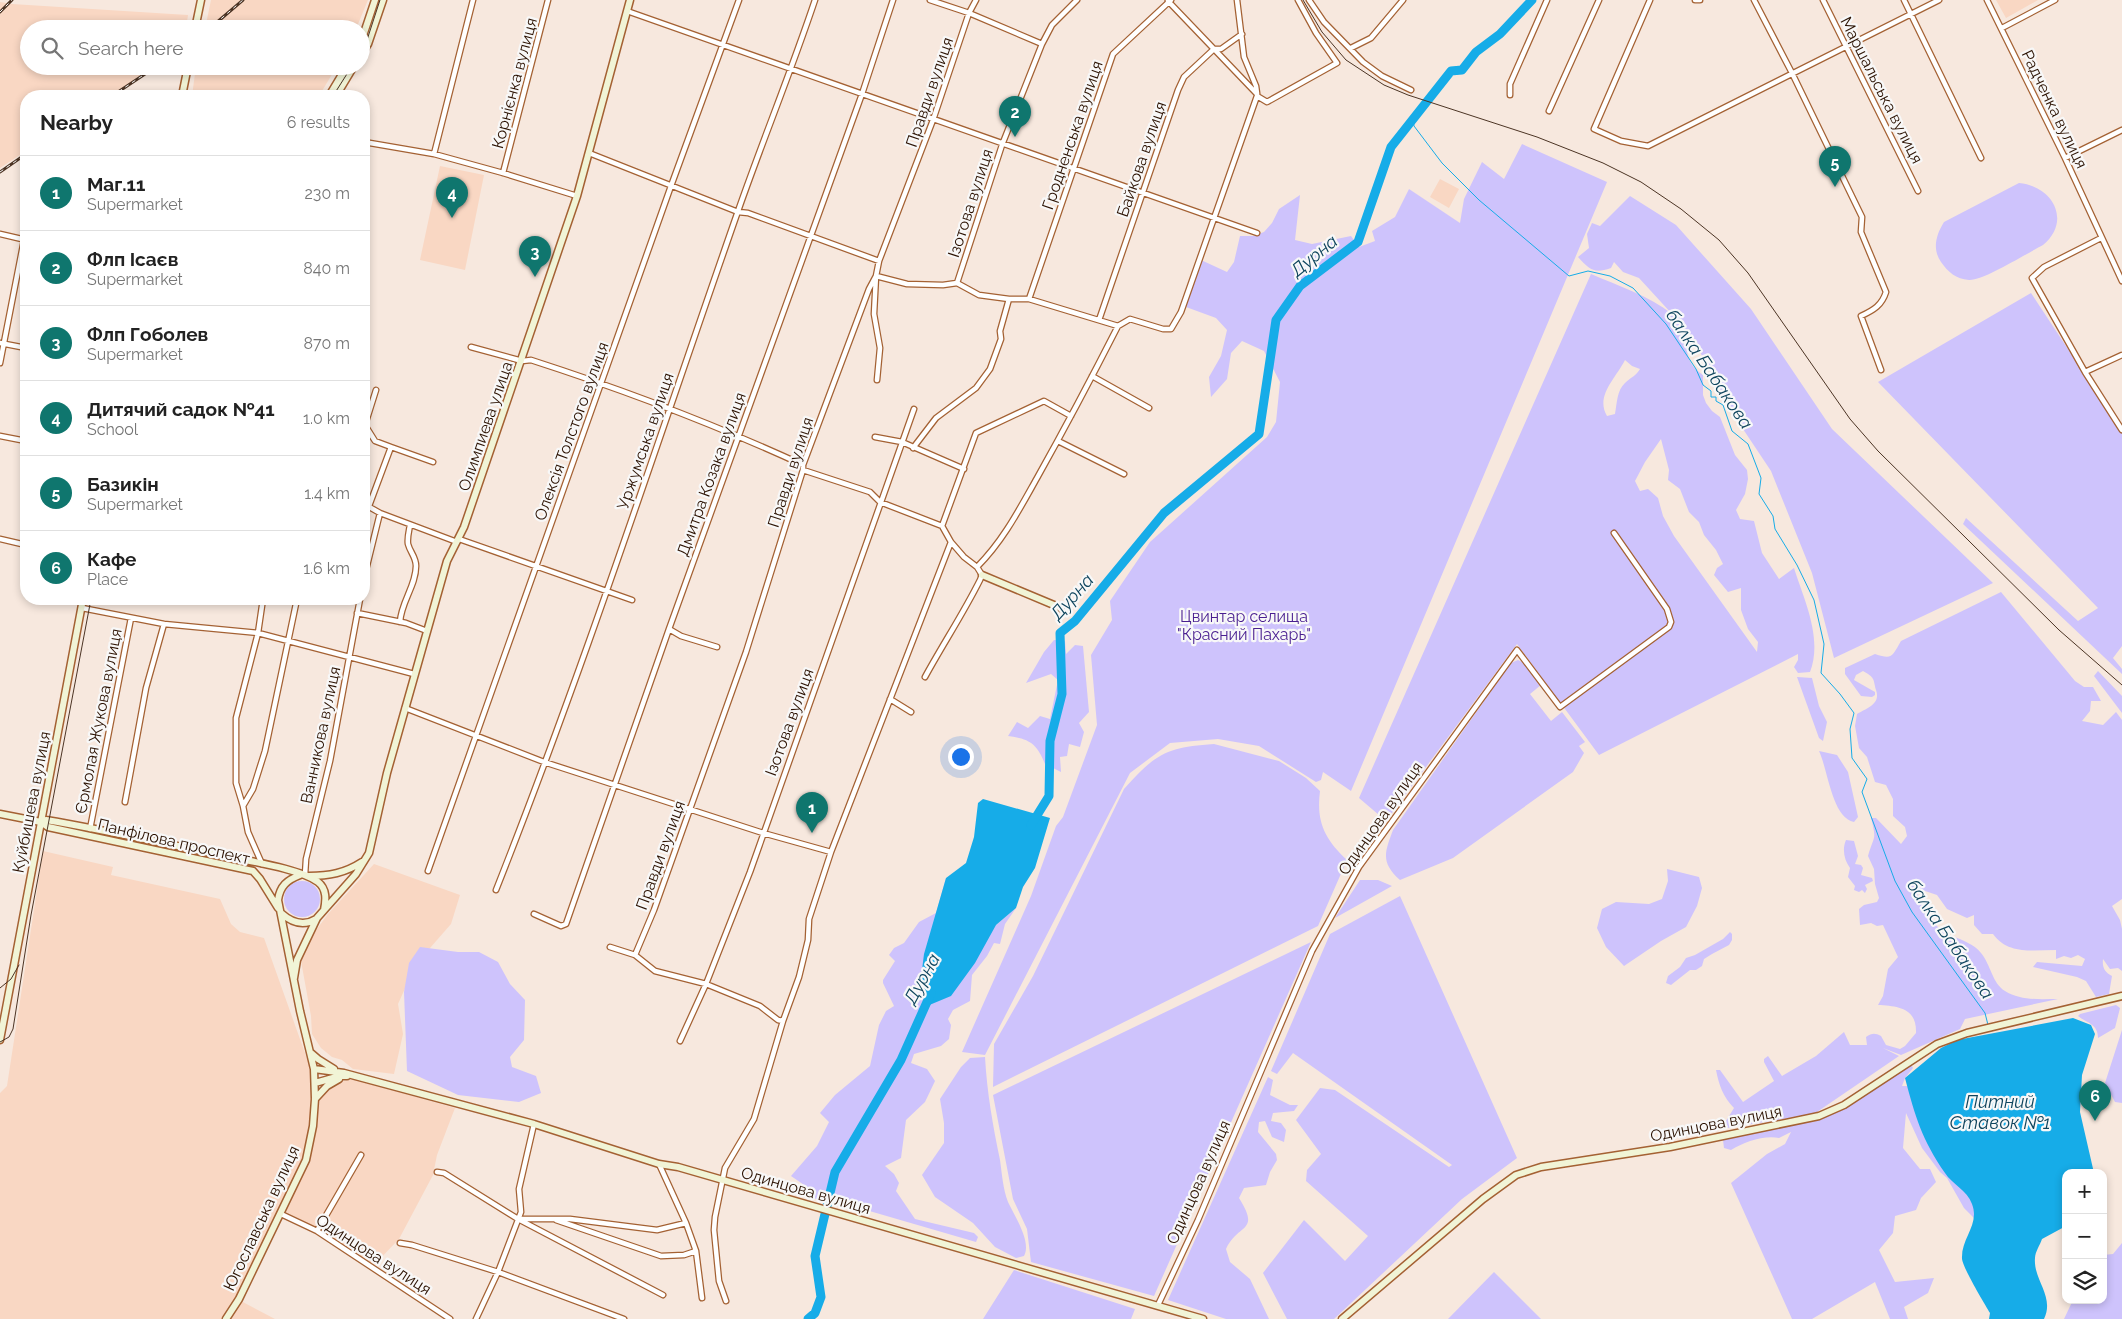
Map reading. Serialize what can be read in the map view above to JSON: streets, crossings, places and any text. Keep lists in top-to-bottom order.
{
  "streets": {
    "main road": [
      "Олимпиева улица",
      "Куйбишева вулиця",
      "Одинцова вулиця",
      "Панфілова проспект",
      "Югославська вулиця"
    ],
    "street": [
      "Корнієнка вулиця",
      "Маршальська вулиця",
      "Правди вулиця",
      "Радченка вулиця",
      "Гродненська вулиця",
      "Байкова вулиця",
      "Ізотова вулиця",
      "Олексія Толстого вулиця",
      "Уржумська вулиця",
      "Дмитра Козака вулиця",
      "Єрмолая Жукова вулиця",
      "Ванникова вулиця"
    ]
  },
  "crossings": [
    ["Ванникова вулиця", "Панфілова проспект"],
    ["Ванникова вулиця", "Югославська вулиця"],
    ["Куйбишева вулиця", "Панфілова проспект"],
    ["Одинцова вулиця", "Югославська вулиця"],
    ["Панфілова проспект", "Югославська вулиця"]
  ],
  "water": ["Дурна", "балка Бабакова", "Питний Ставок №1"],
  "parks": ["Цвинтар селища \"Красний Пахарь\""],
  "page": {
    "search": "Search here",
    "heading": ["Nearby", "6 results"],
    "pins": [
      "2",
      "5",
      "4",
      "3",
      "1",
      "6"
    ],
    "list": [
      {
        "mark": "1",
        "name": "Маг.11",
        "note": "Supermarket",
        "value": "230 m"
      },
      {
        "mark": "2",
        "name": "Флп Ісаєв",
        "note": "Supermarket",
        "value": "840 m"
      },
      {
        "mark": "3",
        "name": "Флп Гоболев",
        "note": "Supermarket",
        "value": "870 m"
      },
      {
        "mark": "4",
        "name": "Дитячий садок №41",
        "note": "School",
        "value": "1.0 km"
      },
      {
        "mark": "5",
        "name": "Базикін",
        "note": "Supermarket",
        "value": "1.4 km"
      },
      {
        "mark": "6",
        "name": "Кафе",
        "note": "Place",
        "value": "1.6 km"
      }
    ],
    "map_buttons": ["+", "−"]
  }
}
